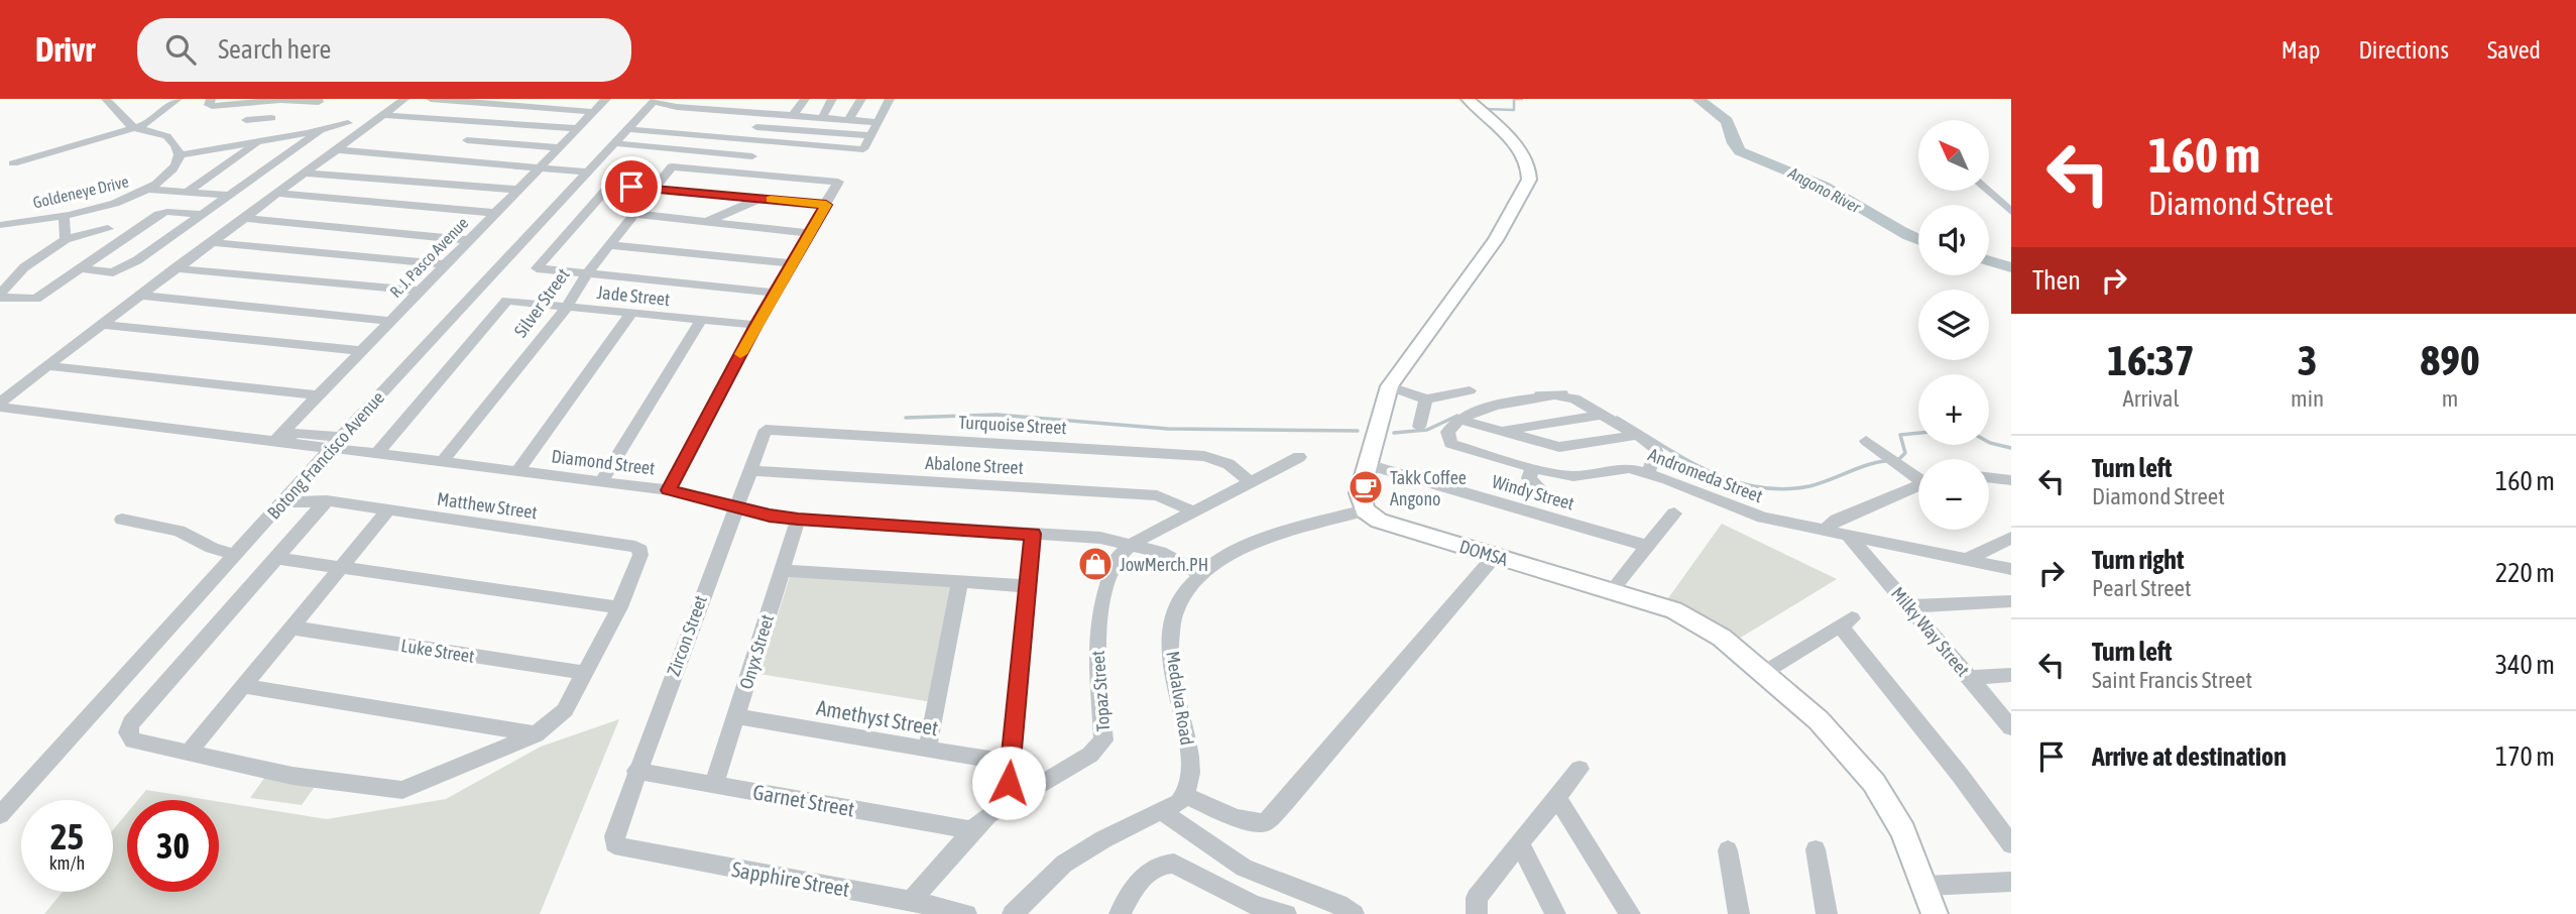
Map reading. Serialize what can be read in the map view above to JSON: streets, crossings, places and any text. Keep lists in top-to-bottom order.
{
  "streets": {
    "main road": ["DOMSA"],
    "street": [
      "Goldeneye Drive",
      "R. J. Pasco Avenue",
      "Jade Street",
      "Silver Street",
      "Turquoise Street",
      "Botong Francisco Avenue",
      "Diamond Street",
      "Abalone Street",
      "Andromeda Street",
      "Windy Street",
      "Matthew Street",
      "Milky Way Street",
      "Zircon Street",
      "Luke Street",
      "Onyx Street",
      "Topaz Street",
      "Medalva Road",
      "Amethyst Street",
      "Garnet Street",
      "Sapphire Street"
    ]
  },
  "crossings": [
    ["R. J. Pasco Avenue", "Diamond Street"],
    ["Jade Street", "Silver Street"],
    ["Jade Street", "Diamond Street"],
    ["Silver Street", "Diamond Street"],
    ["Turquoise Street", "Zircon Street"],
    ["Turquoise Street", "Topaz Street"],
    ["Botong Francisco Avenue", "Diamond Street"],
    ["Botong Francisco Avenue", "Matthew Street"],
    ["Diamond Street", "Zircon Street"],
    ["Diamond Street", "Onyx Street"],
    ["Diamond Street", "Topaz Street"],
    ["Diamond Street", "Medalva Road"],
    ["Abalone Street", "Zircon Street"],
    ["Abalone Street", "Topaz Street"],
    ["Andromeda Street", "Milky Way Street"],
    ["DOMSA", "Medalva Road"],
    ["Zircon Street", "Garnet Street"],
    ["Zircon Street", "Sapphire Street"],
    ["Onyx Street", "Amethyst Street"],
    ["Onyx Street", "Garnet Street"],
    ["Topaz Street", "Garnet Street"],
    ["Topaz Street", "Sapphire Street"]
  ],
  "water": ["Angono River"],
  "places": {
    "cafe": ["Takk Coffee Angono"],
    "shop": ["JowMerch.PH"]
  },
  "north": "top left",
  "page": {
    "header": "Drivr",
    "search": "Search here",
    "nav": ["Map", "Directions", "Saved"],
    "turn": ["160 m", "Diamond Street"],
    "map_buttons": ["+", "−"],
    "then": "Then",
    "eta": [
      "16:37",
      "Arrival",
      "3",
      "min",
      "890",
      "m"
    ],
    "list": [
      {
        "name": "Turn left",
        "note": "Diamond Street",
        "value": "160 m"
      },
      {
        "name": "Turn right",
        "note": "Pearl Street",
        "value": "220 m"
      },
      {
        "name": "Turn left",
        "note": "Saint Francis Street",
        "value": "340 m"
      },
      {
        "name": "Arrive at destination",
        "value": "170 m"
      }
    ],
    "speed": "25 km/h",
    "limit": "30"
  }
}
